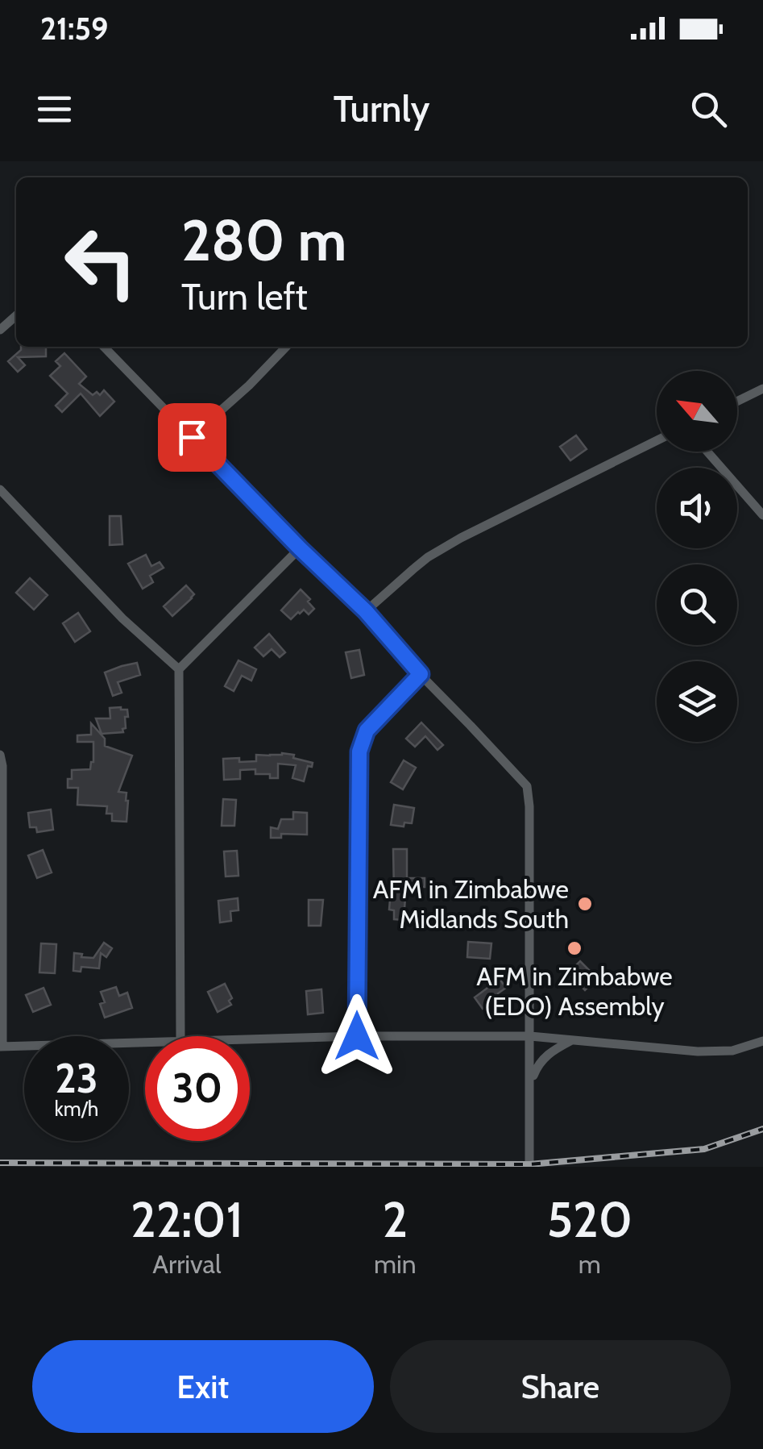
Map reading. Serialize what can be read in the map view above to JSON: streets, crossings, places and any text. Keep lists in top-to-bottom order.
{
  "places": ["AFM in Zimbabwe Midlands South", "AFM in Zimbabwe (EDO) Assembly"],
  "north": "top left",
  "page": {
    "status": "21:59",
    "header": "Turnly",
    "turn": ["280 m", "Turn left"],
    "speed": "23 km/h",
    "limit": "30",
    "eta": [
      "22:01",
      "Arrival",
      "2",
      "min",
      "520",
      "m"
    ],
    "buttons": ["Exit", "Share"]
  }
}
